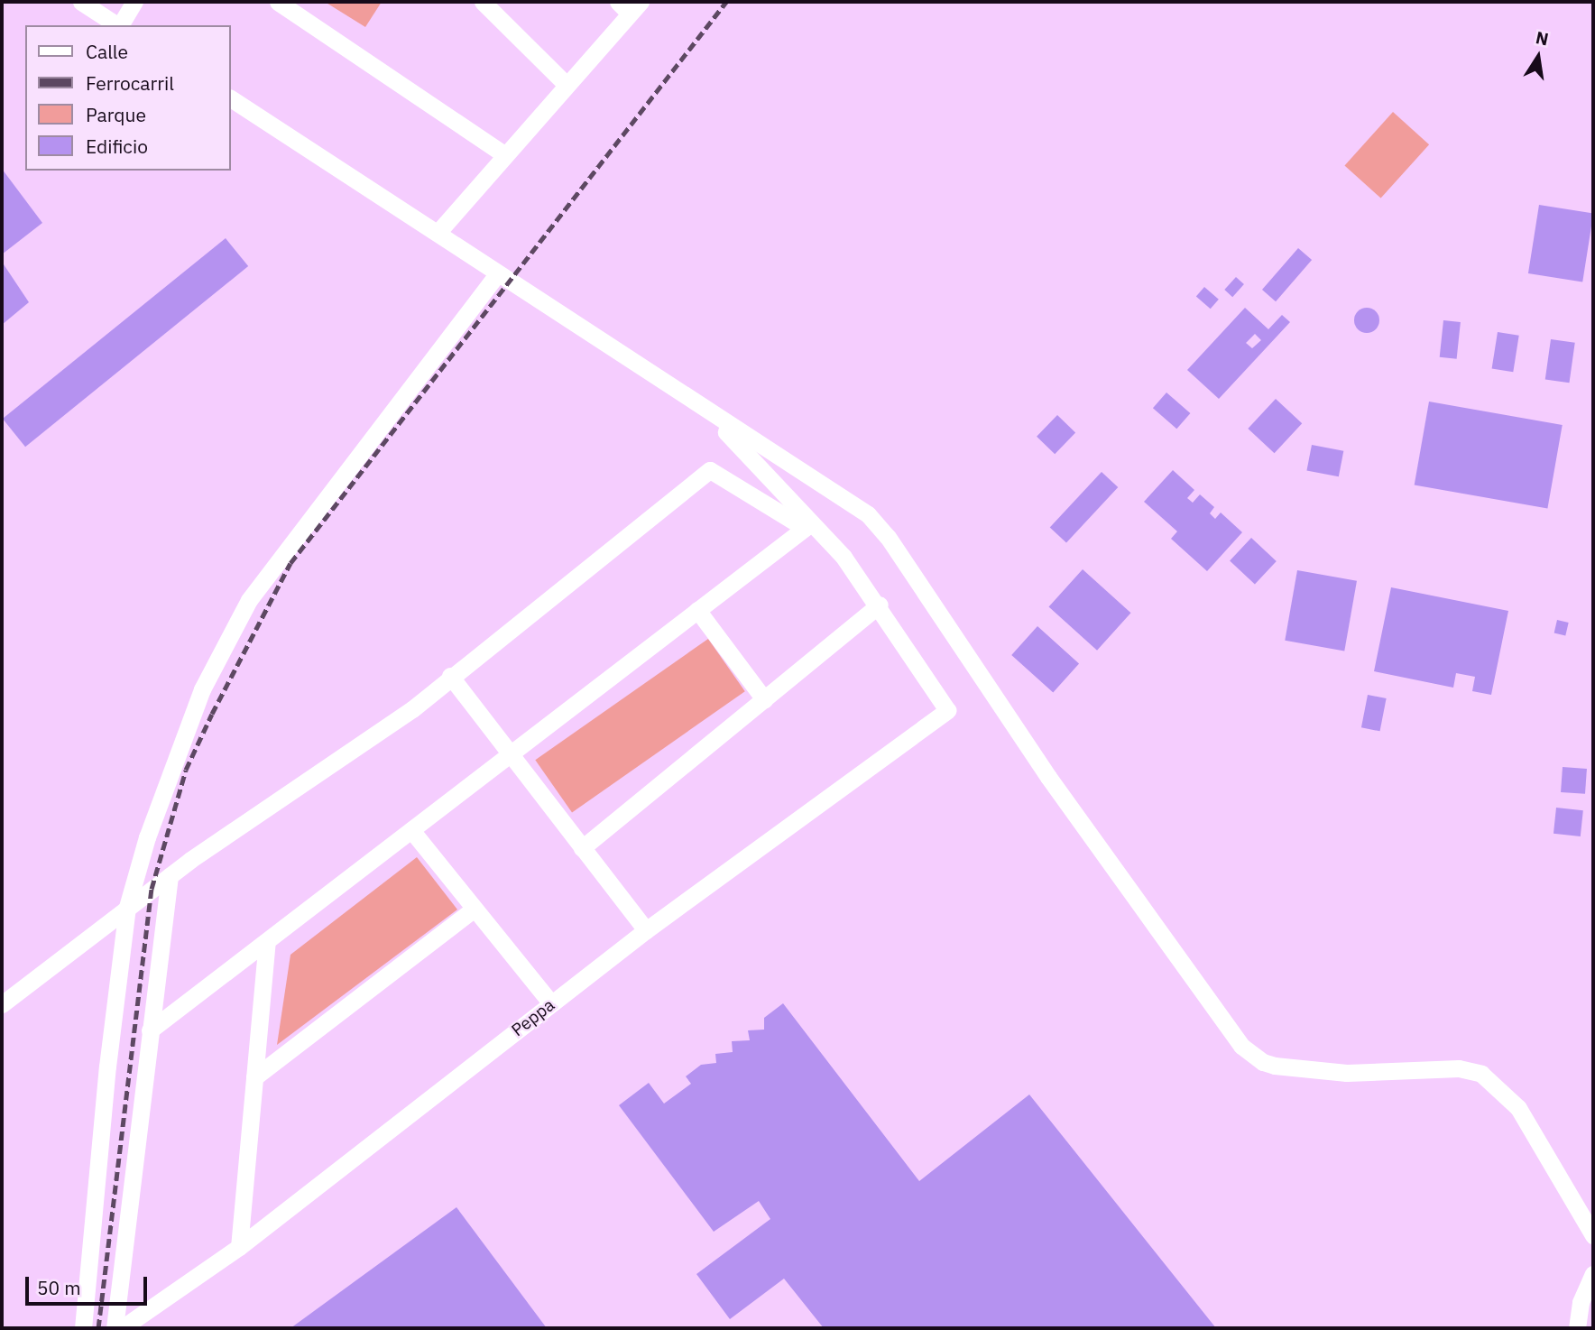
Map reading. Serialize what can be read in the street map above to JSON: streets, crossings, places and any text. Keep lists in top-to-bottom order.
{
  "streets": {
    "street": ["Peppa"]
  },
  "legend": [
    "Calle",
    "Ferrocarril",
    "Parque",
    "Edificio"
  ],
  "scale_bar": "50 m",
  "north": "top"
}
